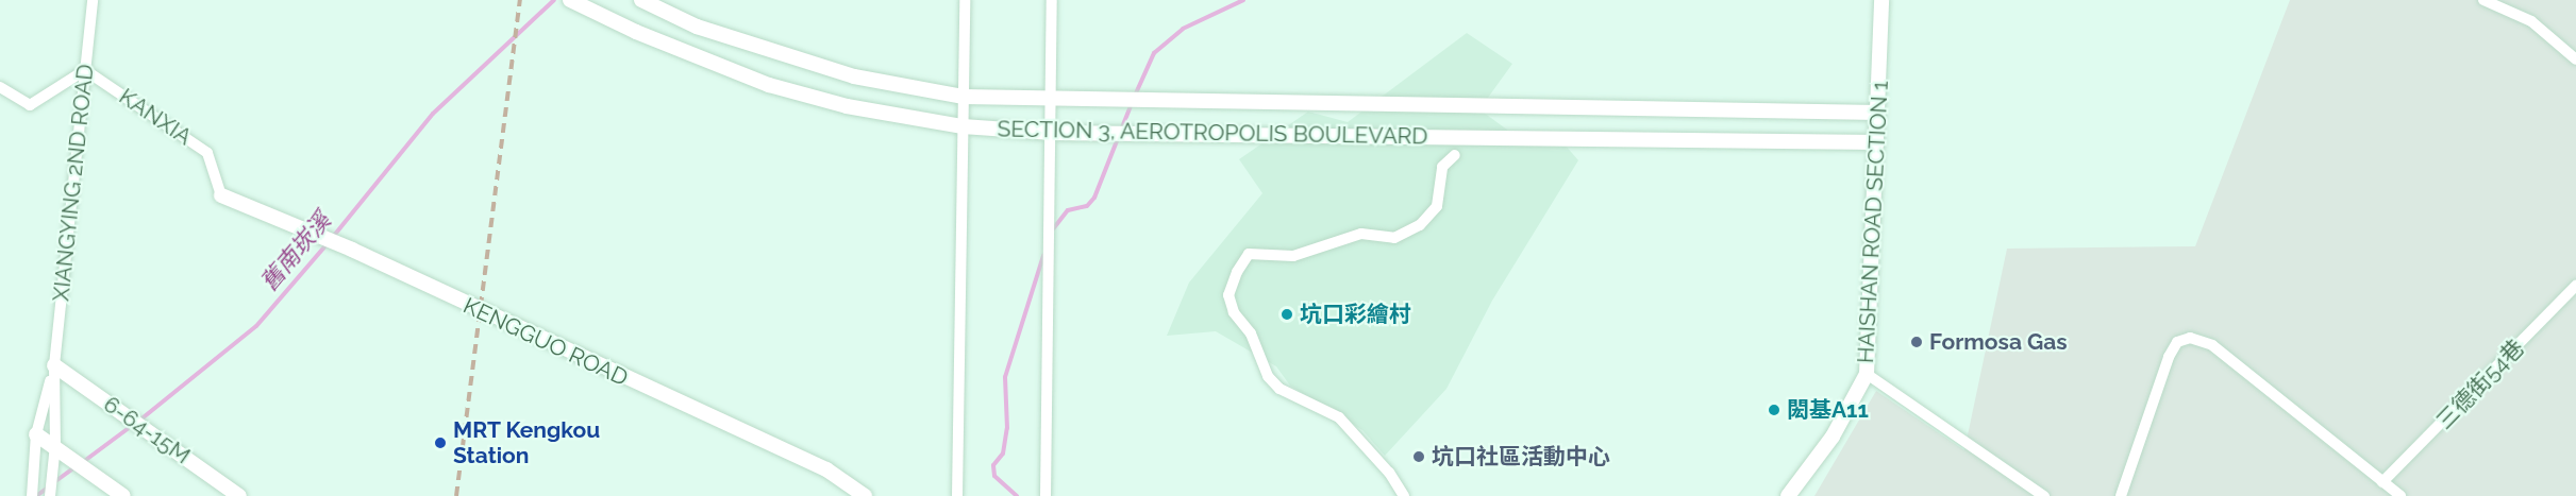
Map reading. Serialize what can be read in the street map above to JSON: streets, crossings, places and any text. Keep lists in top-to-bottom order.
{
  "streets": {
    "street": [
      "KANXIA",
      "SECTION 3, AEROTROPOLIS BOULEVARD",
      "XIANGYING 2ND ROAD",
      "HAISHAN ROAD SECTION 1",
      "KENGGUO ROAD",
      "三德街54巷",
      "6-64-15M"
    ]
  },
  "crossings": [
    ["KANXIA", "XIANGYING 2ND ROAD"],
    ["KANXIA", "KENGGUO ROAD"],
    ["SECTION 3, AEROTROPOLIS BOULEVARD", "HAISHAN ROAD SECTION 1"],
    ["XIANGYING 2ND ROAD", "6-64-15M"]
  ],
  "water": ["舊南崁溪"],
  "places": [
    "坑口彩繪村",
    "Formosa Gas",
    "閎基A11",
    "MRT Kengkou Station",
    "坑口社區活動中心"
  ]
}
